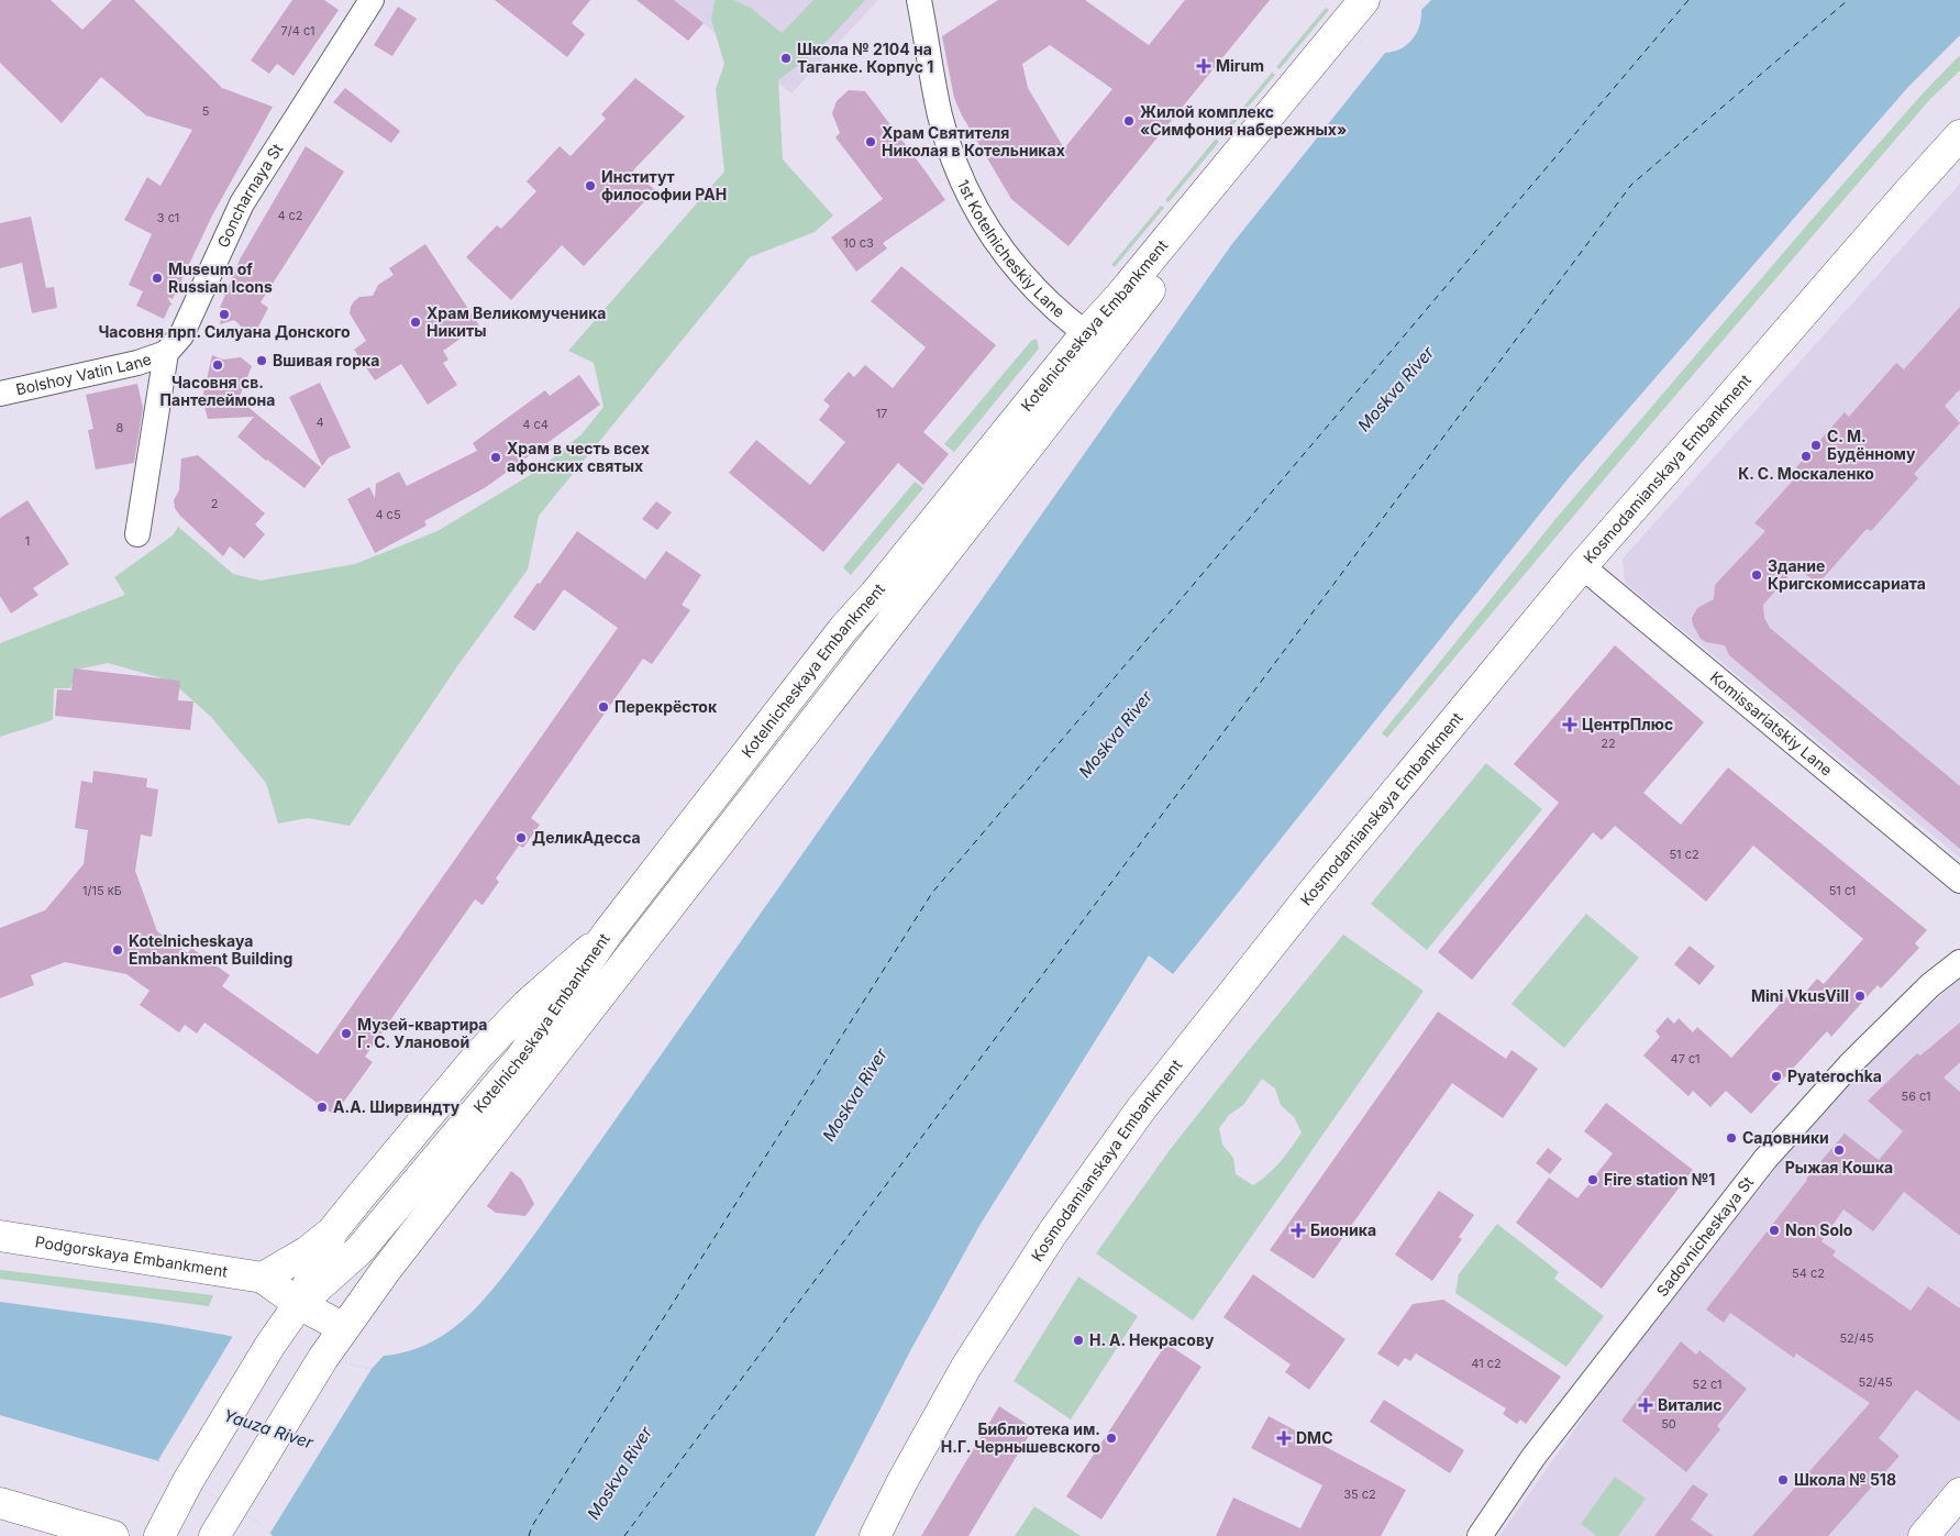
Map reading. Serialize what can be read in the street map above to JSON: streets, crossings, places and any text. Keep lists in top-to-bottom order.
{
  "streets": {
    "main road": ["Kotelnicheskaya Embankment", "Kosmodamianskaya Embankment", "Podgorskaya Embankment"],
    "street": [
      "Goncharnaya St",
      "1st Kotelnicheskiy Lane",
      "Bolshoy Vatin Lane",
      "Komissariatskiy Lane",
      "Sadovnicheskaya St"
    ]
  },
  "crossings": [
    ["Goncharnaya St", "Bolshoy Vatin Lane"],
    ["1st Kotelnicheskiy Lane", "Kotelnicheskaya Embankment"],
    ["Kosmodamianskaya Embankment", "Komissariatskiy Lane"]
  ],
  "water": ["Moskva River", "Yauza River"],
  "places": {
    "other": [
      "Школа № 2104 на Таганке. Корпус 1",
      "Жилой комплекс «Симфония набережных»",
      "Храм Святителя Николая в Котельниках",
      "Институт философии РАН",
      "Museum of Russian Icons",
      "Часовня прп. Силуана Донского",
      "Храм Великомученика Никиты",
      "Вшивая горка",
      "Часовня св. Пантелеймона",
      "С. М. Будённому",
      "К. С. Москаленко",
      "Храм в честь всех афонских святых",
      "Здание Кригскомиссариата",
      "Перекрёсток",
      "ДеликАдесса",
      "Kotelnicheskaya Embankment Building",
      "Mini VkusVill",
      "Музей-квартира Г. С. Улановой",
      "Pyaterochka",
      "А.А. Ширвиндту",
      "Садовники",
      "Рыжая Кошка",
      "Fire station №1",
      "Non Solo",
      "Н. А. Некрасову",
      "Библиотека им. Н.Г. Чернышевского",
      "Школа № 518"
    ],
    "health": [
      "Mirum",
      "ЦентрПлюс",
      "Бионика",
      "Виталис",
      "DMC"
    ]
  },
  "house_numbers": [
    "7/4 с1",
    "5",
    "4 с2",
    "3 с1",
    "10 с3",
    "17",
    "4",
    "4 с4",
    "8",
    "2",
    "4 с5",
    "1",
    "22",
    "51 с2",
    "1/15 кБ",
    "51 с1",
    "47 с1",
    "56 с1",
    "54 с2",
    "52/45",
    "41 с2",
    "52/45",
    "52 с1",
    "50",
    "35 с2"
  ]
}
